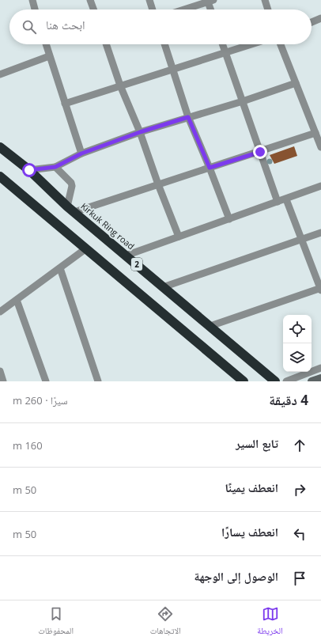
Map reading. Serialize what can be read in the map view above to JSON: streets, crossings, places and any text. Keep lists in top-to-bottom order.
{
  "streets": {
    "highway": ["Kirkuk Ring road", "2"]
  },
  "page": {
    "search": "ابحث هنا",
    "heading": ["4 دقيقة", "سيرًا · 260 m"],
    "list": [
      ["تابع السير", "160 m"],
      ["انعطف يمينًا", "50 m"],
      ["انعطف يسارًا", "50 m"],
      "الوصول إلى الوجهة"
    ],
    "nav": ["الخريطة", "الاتجاهات", "المحفوظات"]
  }
}
